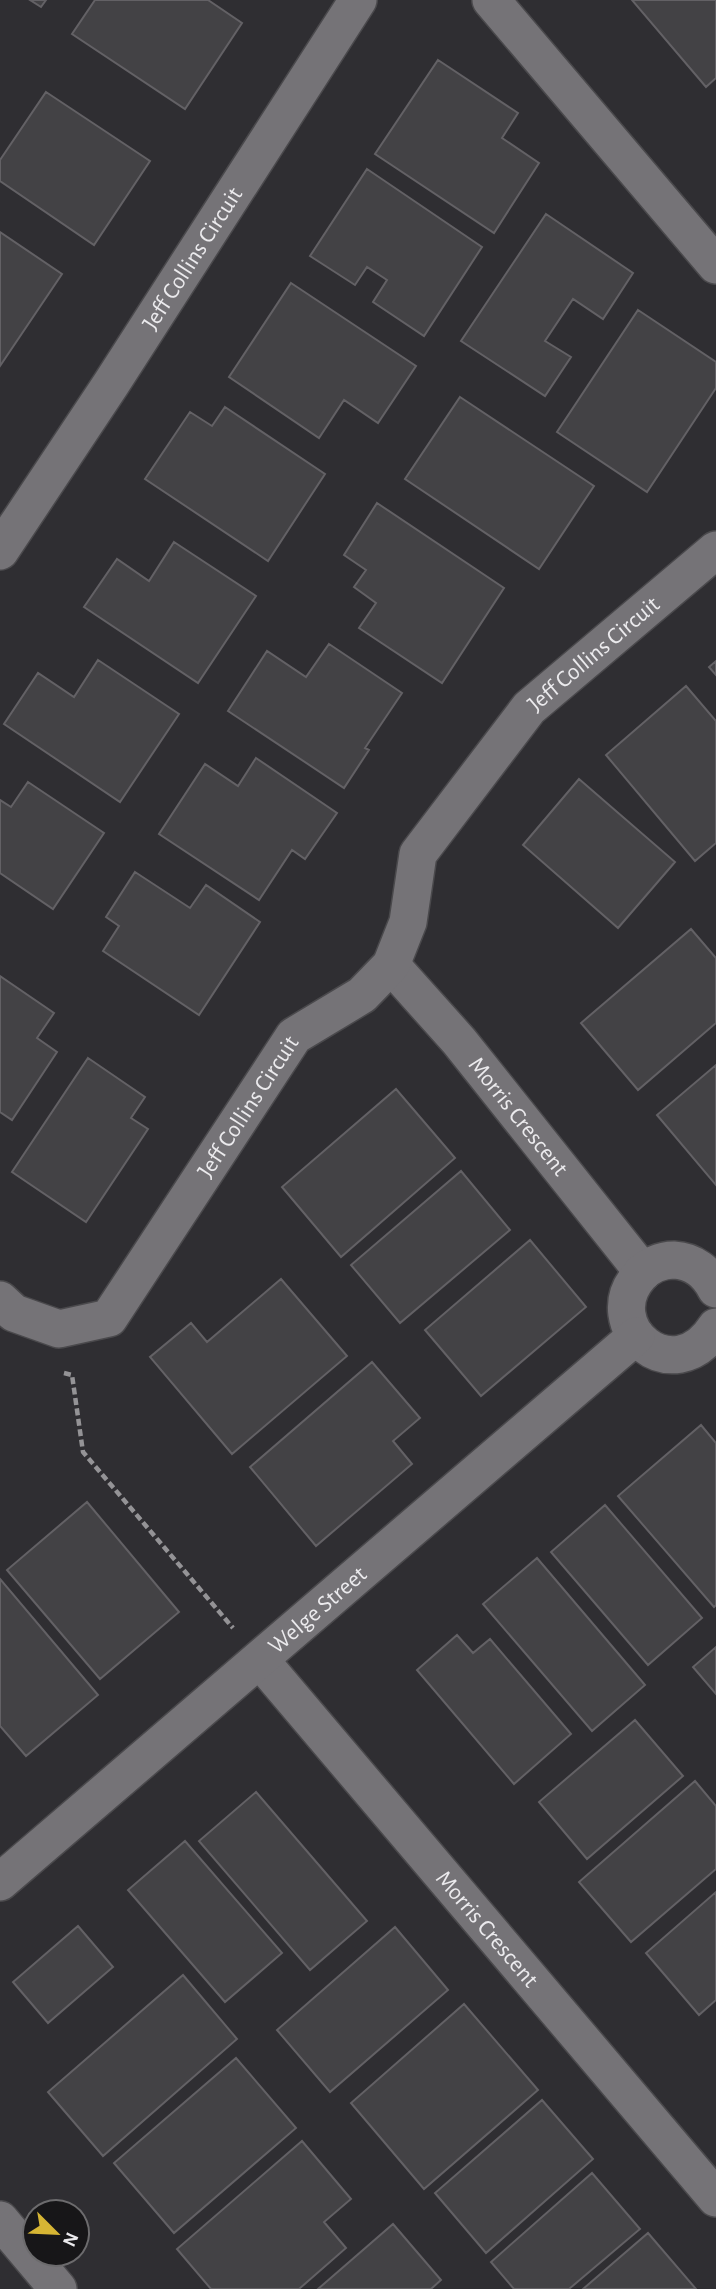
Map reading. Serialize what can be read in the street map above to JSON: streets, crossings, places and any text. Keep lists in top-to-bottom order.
{
  "streets": {
    "street": ["Jeff Collins Circuit", "Morris Crescent", "Welge Street"]
  },
  "crossings": [
    ["Jeff Collins Circuit", "Morris Crescent"],
    ["Morris Crescent", "Welge Street"]
  ],
  "north": "bottom right"
}
